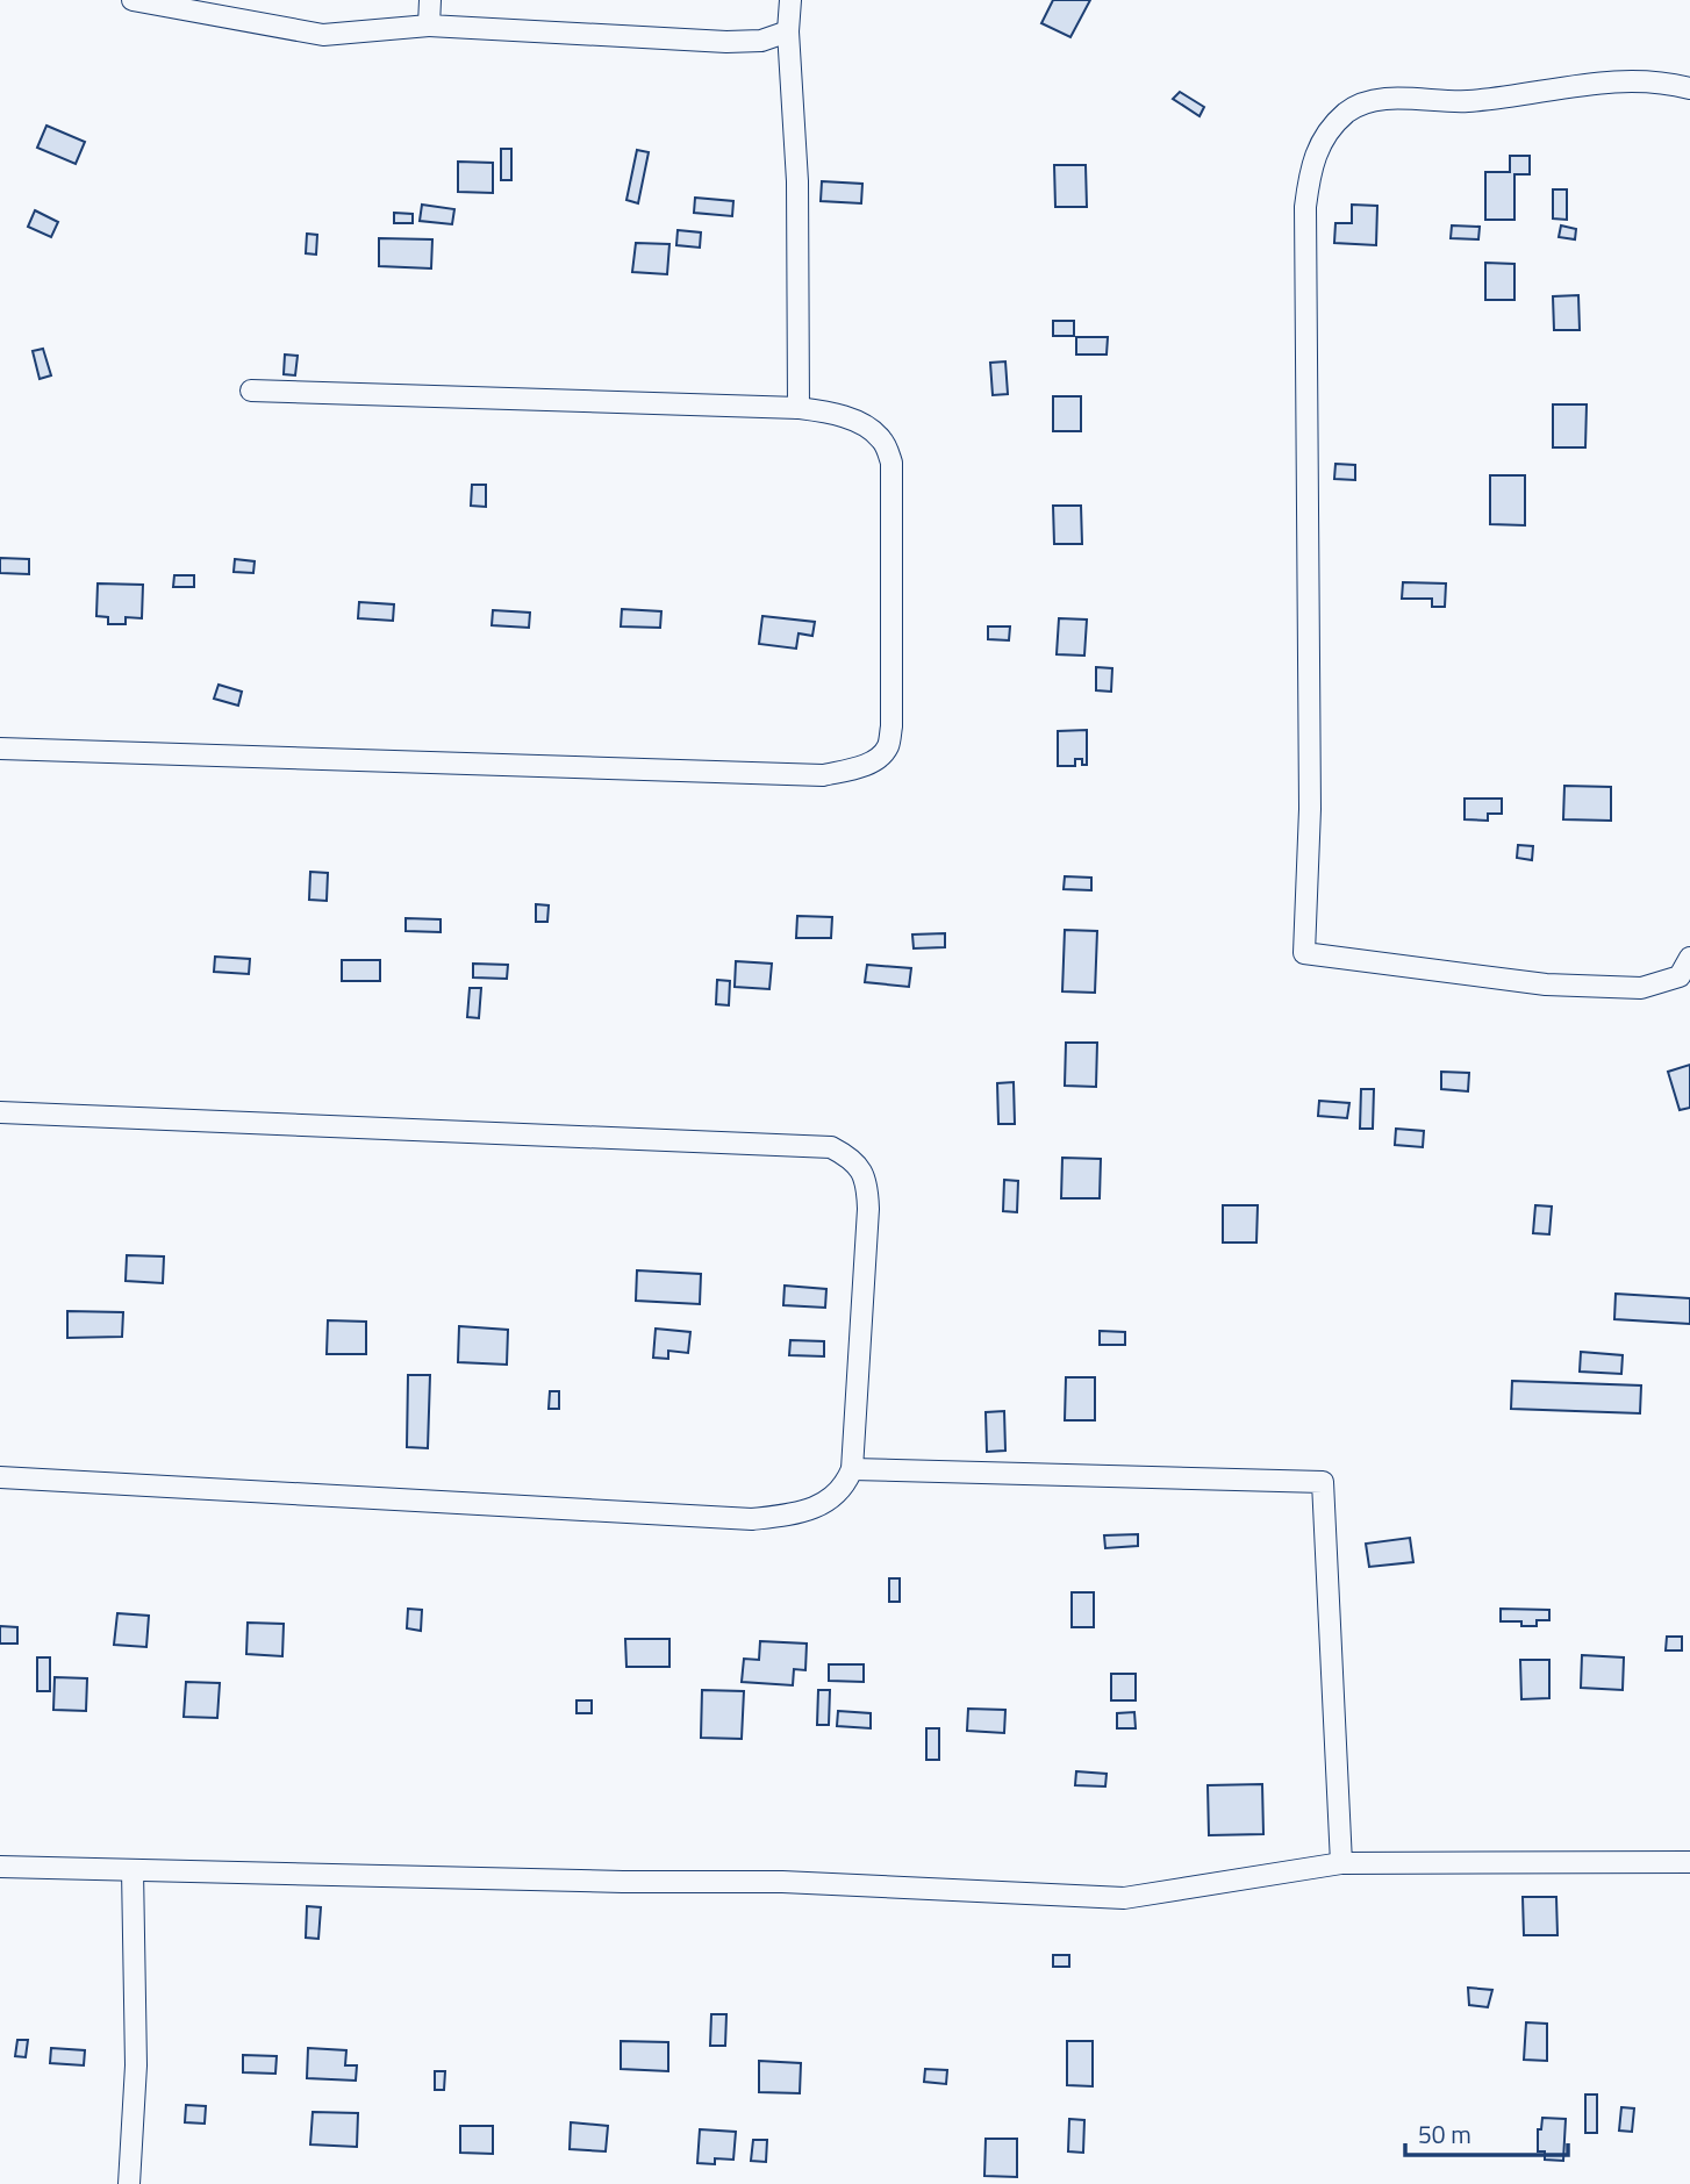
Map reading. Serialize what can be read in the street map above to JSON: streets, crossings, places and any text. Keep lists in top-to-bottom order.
{
  "scale_bar": "50 m"
}
